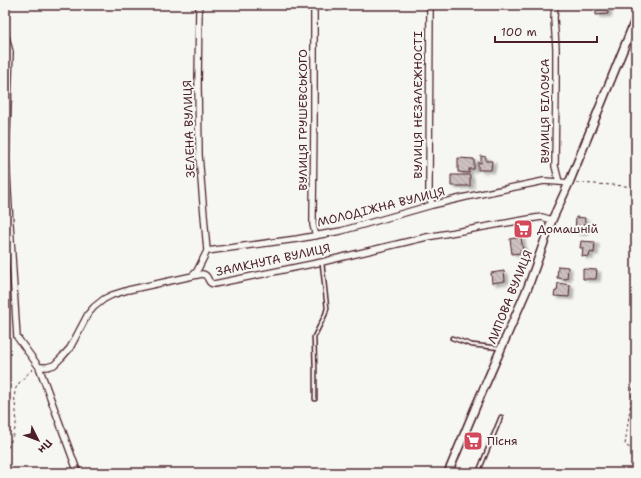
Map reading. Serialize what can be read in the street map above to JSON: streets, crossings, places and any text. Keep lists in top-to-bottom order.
{
  "streets": {
    "street": [
      "ВУЛИЦЯ НЕЗАЛЕЖНОСТІ",
      "ВУЛИЦЯ БІЛОУСА",
      "ВУЛИЦЯ ГРУШЕВСЬКОГО",
      "ЗЕЛЕНА ВУЛИЦЯ",
      "МОЛОДІЖНА ВУЛИЦЯ",
      "ЗАМКНУТА ВУЛИЦЯ",
      "ЛИПОВА ВУЛИЦЯ"
    ]
  },
  "crossings": [
    ["ВУЛИЦЯ НЕЗАЛЕЖНОСТІ", "МОЛОДІЖНА ВУЛИЦЯ"],
    ["ВУЛИЦЯ БІЛОУСА", "МОЛОДІЖНА ВУЛИЦЯ"],
    ["ВУЛИЦЯ ГРУШЕВСЬКОГО", "МОЛОДІЖНА ВУЛИЦЯ"],
    ["ЗЕЛЕНА ВУЛИЦЯ", "МОЛОДІЖНА ВУЛИЦЯ"],
    ["ЗАМКНУТА ВУЛИЦЯ", "ЛИПОВА ВУЛИЦЯ"]
  ],
  "places": {
    "supermarket": ["Домашній", "Пісня"]
  },
  "scale_bar": "100 m",
  "north": "bottom right"
}
